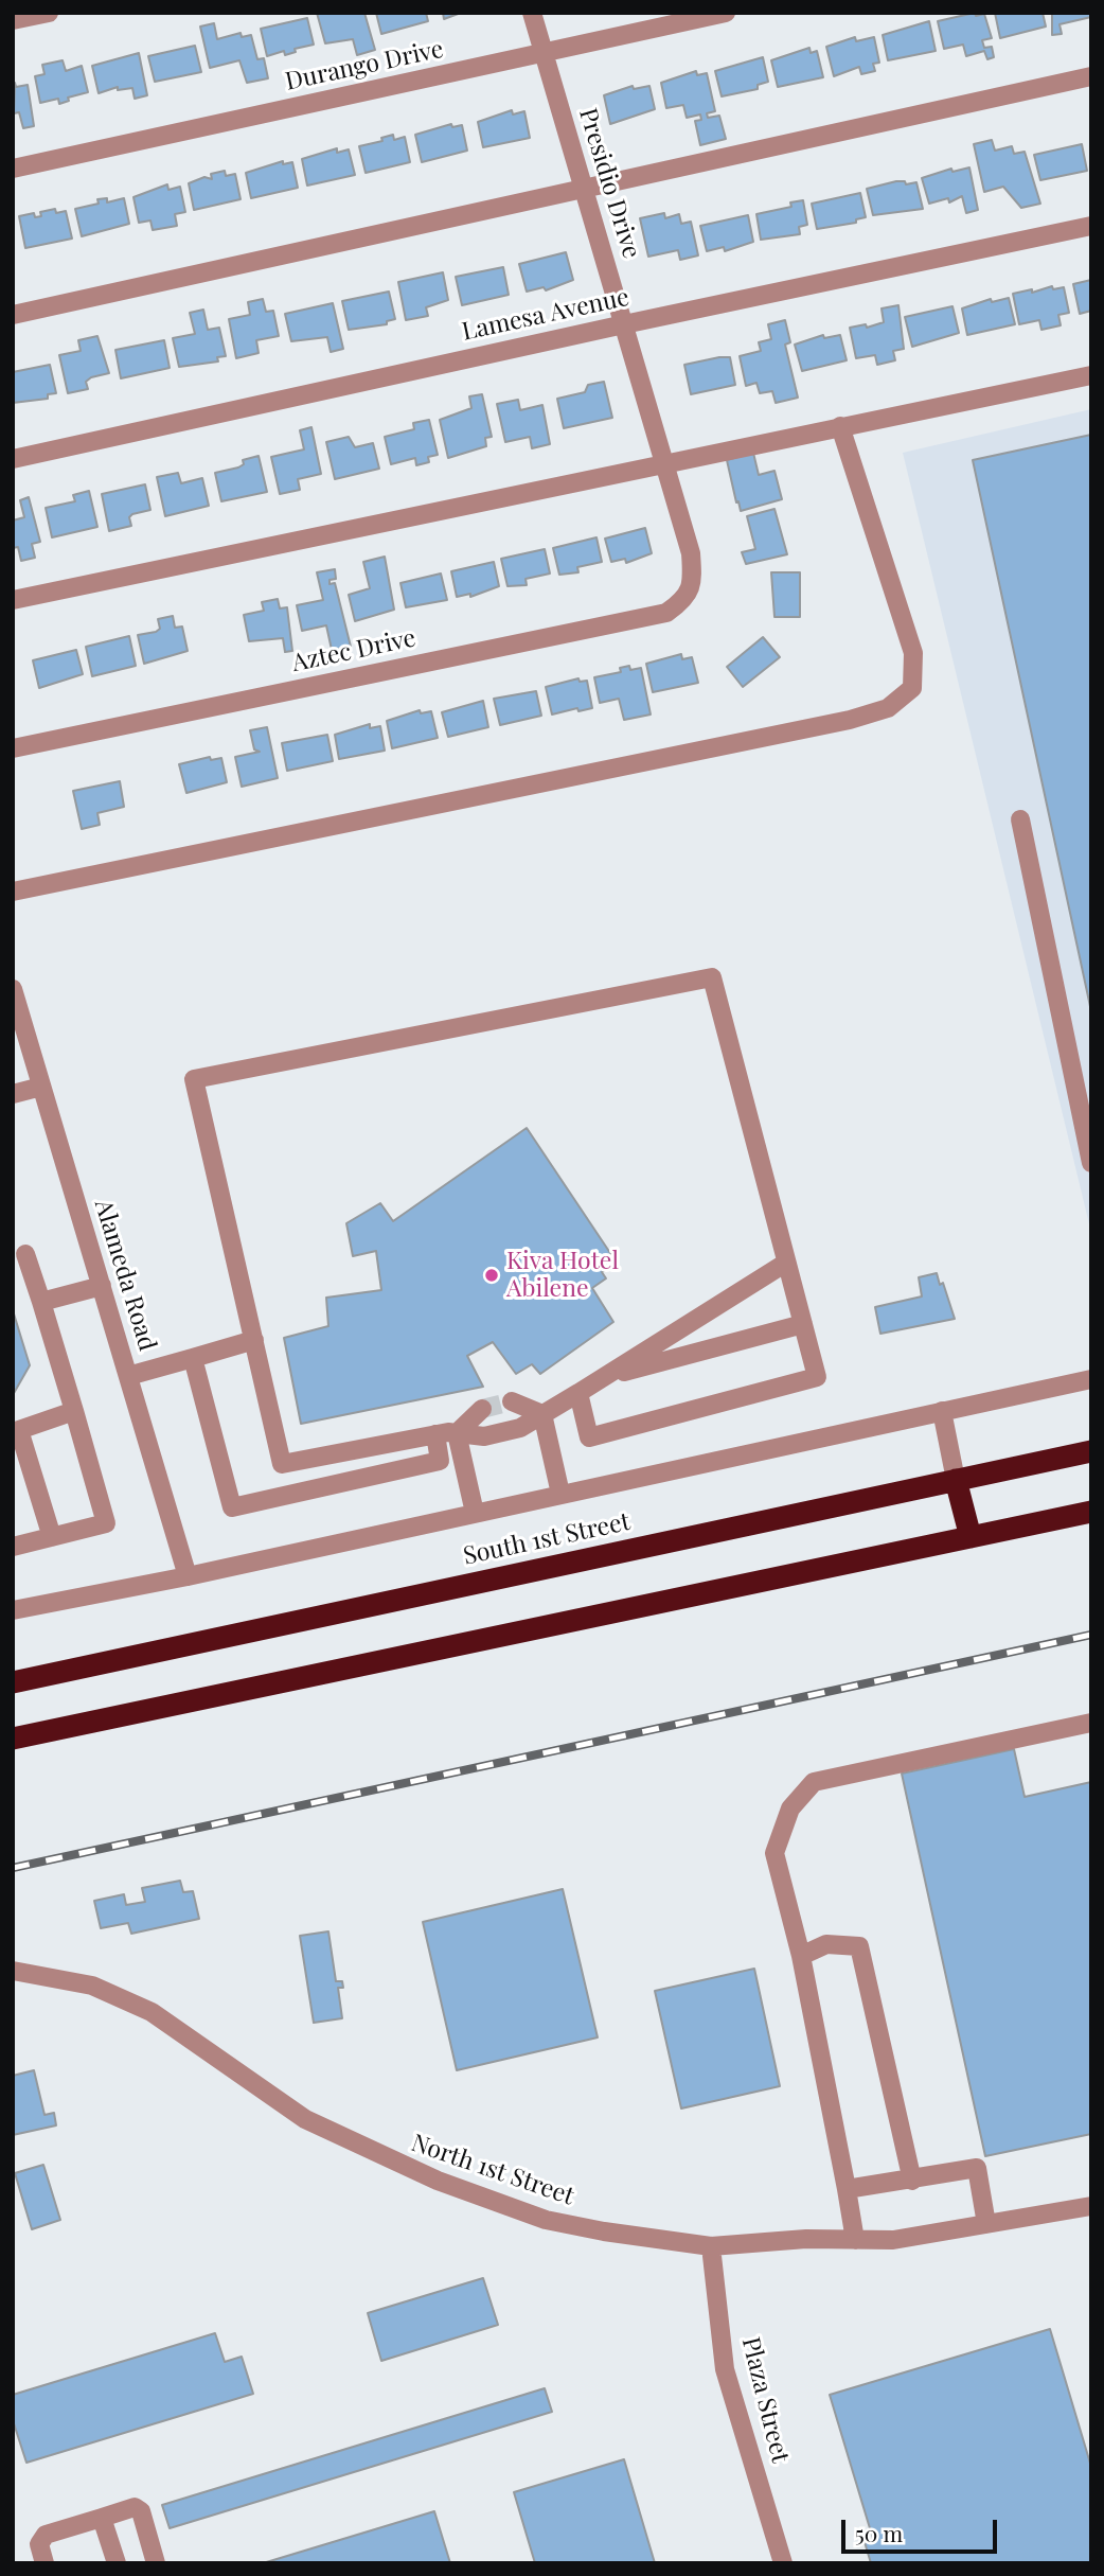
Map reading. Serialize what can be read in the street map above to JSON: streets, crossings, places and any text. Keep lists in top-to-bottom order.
{
  "streets": {
    "highway": ["South 1st Street"],
    "street": [
      "Durango Drive",
      "Presidio Drive",
      "Lamesa Avenue",
      "Aztec Drive",
      "Alameda Road",
      "North 1st Street",
      "Plaza Street"
    ]
  },
  "crossings": [
    ["Durango Drive", "Presidio Drive"],
    ["Presidio Drive", "Lamesa Avenue"],
    ["Presidio Drive", "Aztec Drive"],
    ["Alameda Road", "South 1st Street"],
    ["North 1st Street", "Plaza Street"]
  ],
  "places": ["Kiva Hotel Abilene"],
  "scale_bar": "50 m"
}
